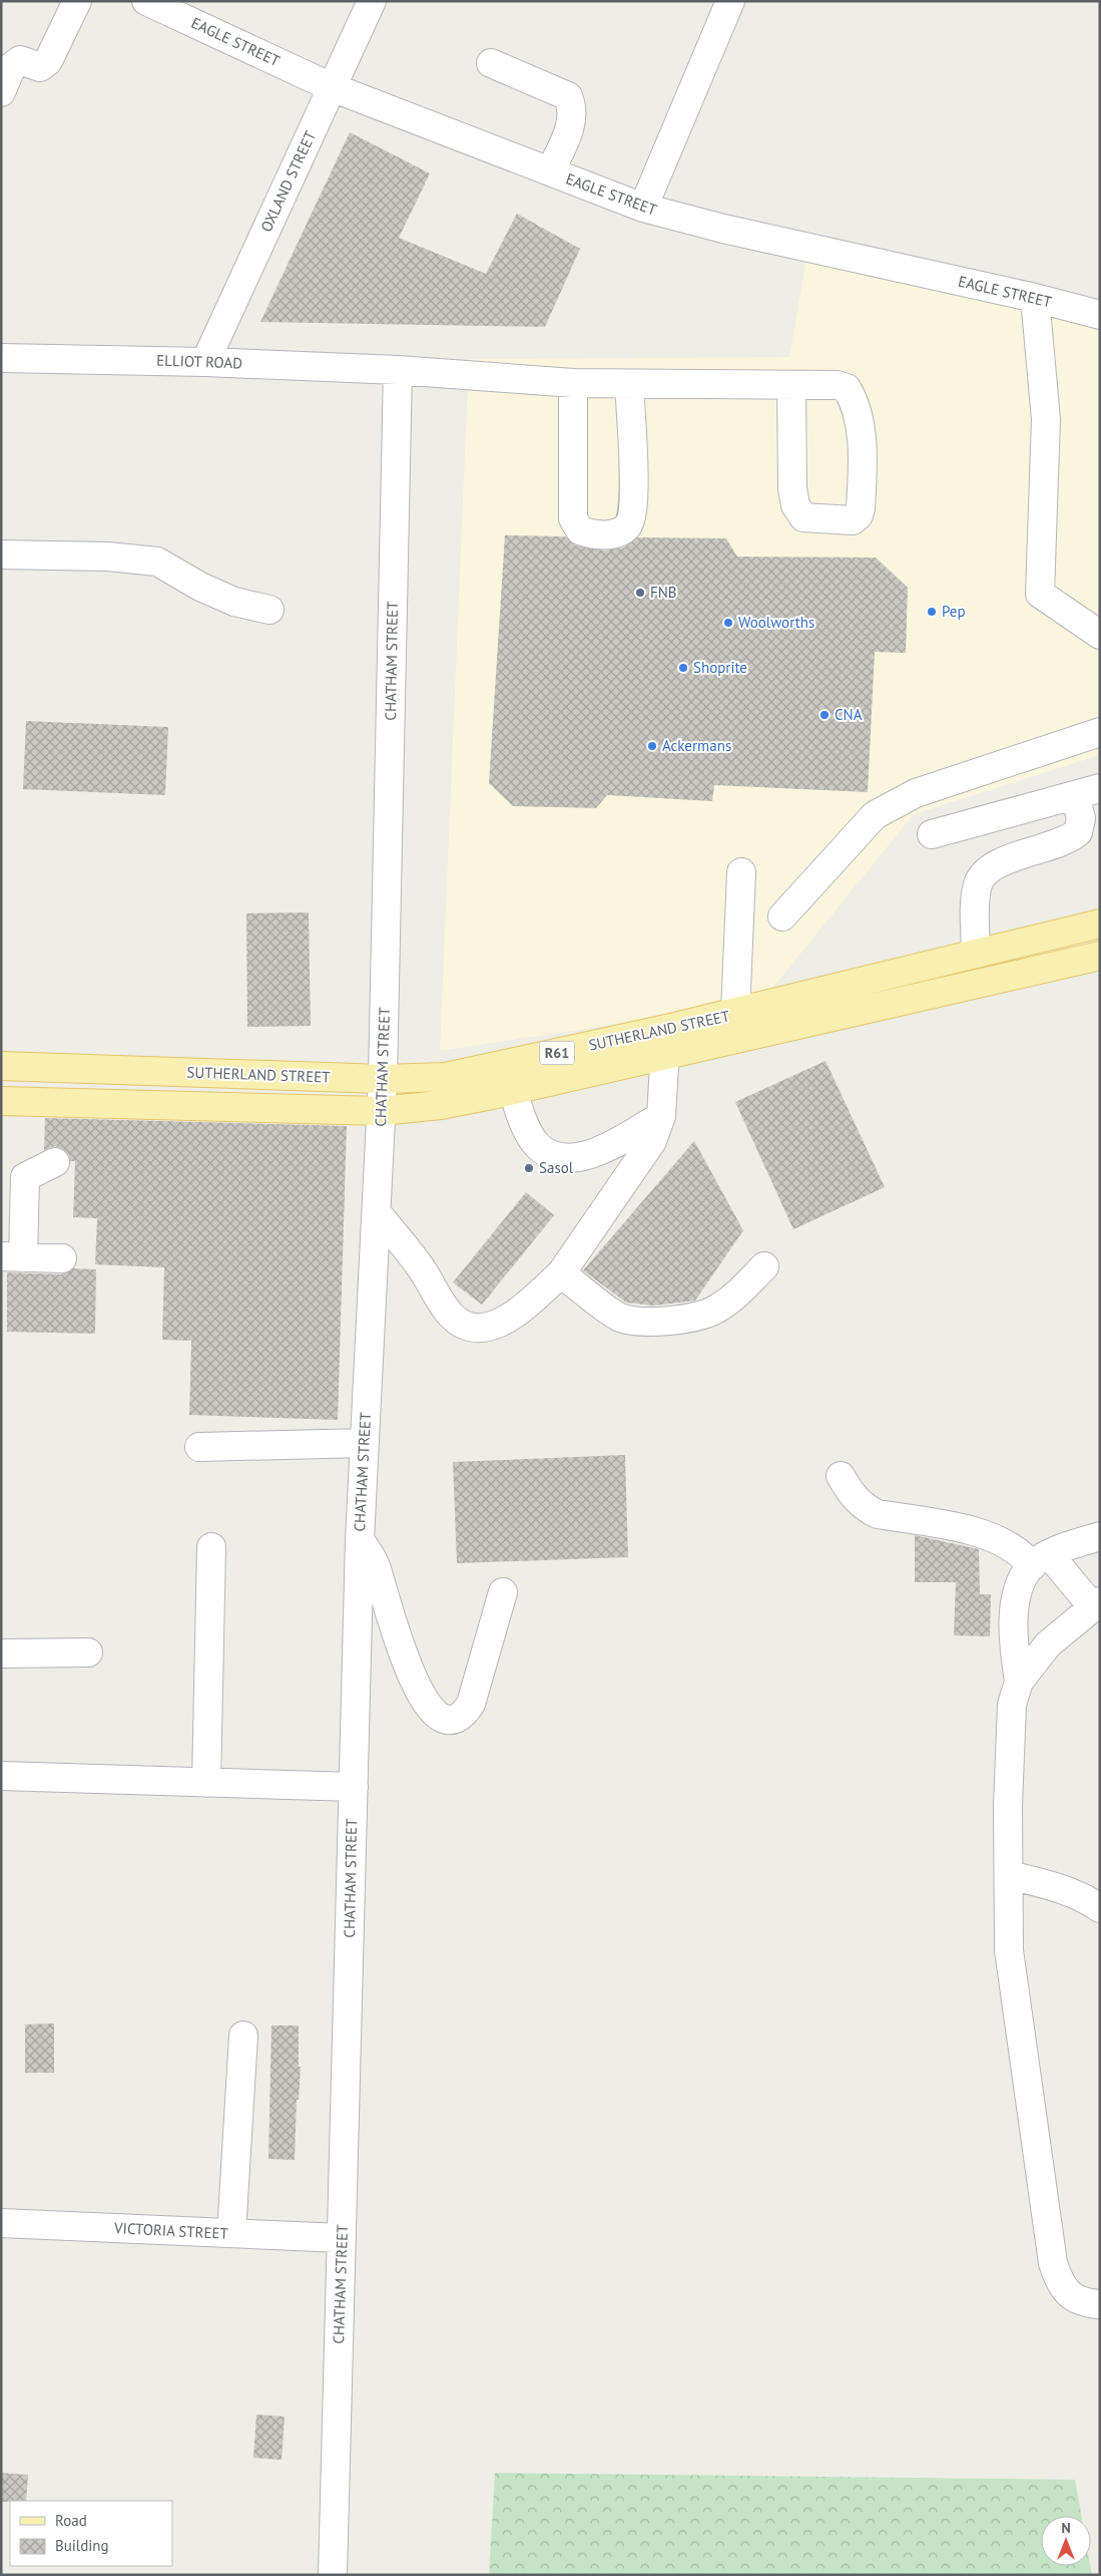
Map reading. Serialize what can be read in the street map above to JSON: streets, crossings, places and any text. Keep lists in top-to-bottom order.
{
  "streets": {
    "main road": ["SUTHERLAND STREET", "R61"],
    "street": [
      "EAGLE STREET",
      "OXLAND STREET",
      "ELLIOT ROAD",
      "CHATHAM STREET",
      "VICTORIA STREET"
    ]
  },
  "crossings": [
    ["EAGLE STREET", "OXLAND STREET"],
    ["OXLAND STREET", "ELLIOT ROAD"],
    ["ELLIOT ROAD", "CHATHAM STREET"],
    ["CHATHAM STREET", "SUTHERLAND STREET"],
    ["CHATHAM STREET", "VICTORIA STREET"]
  ],
  "places": [
    "FNB",
    "Pep",
    "Woolworths",
    "Shoprite",
    "CNA",
    "Ackermans",
    "Sasol"
  ],
  "legend": ["Road", "Building"],
  "north": "top"
}
